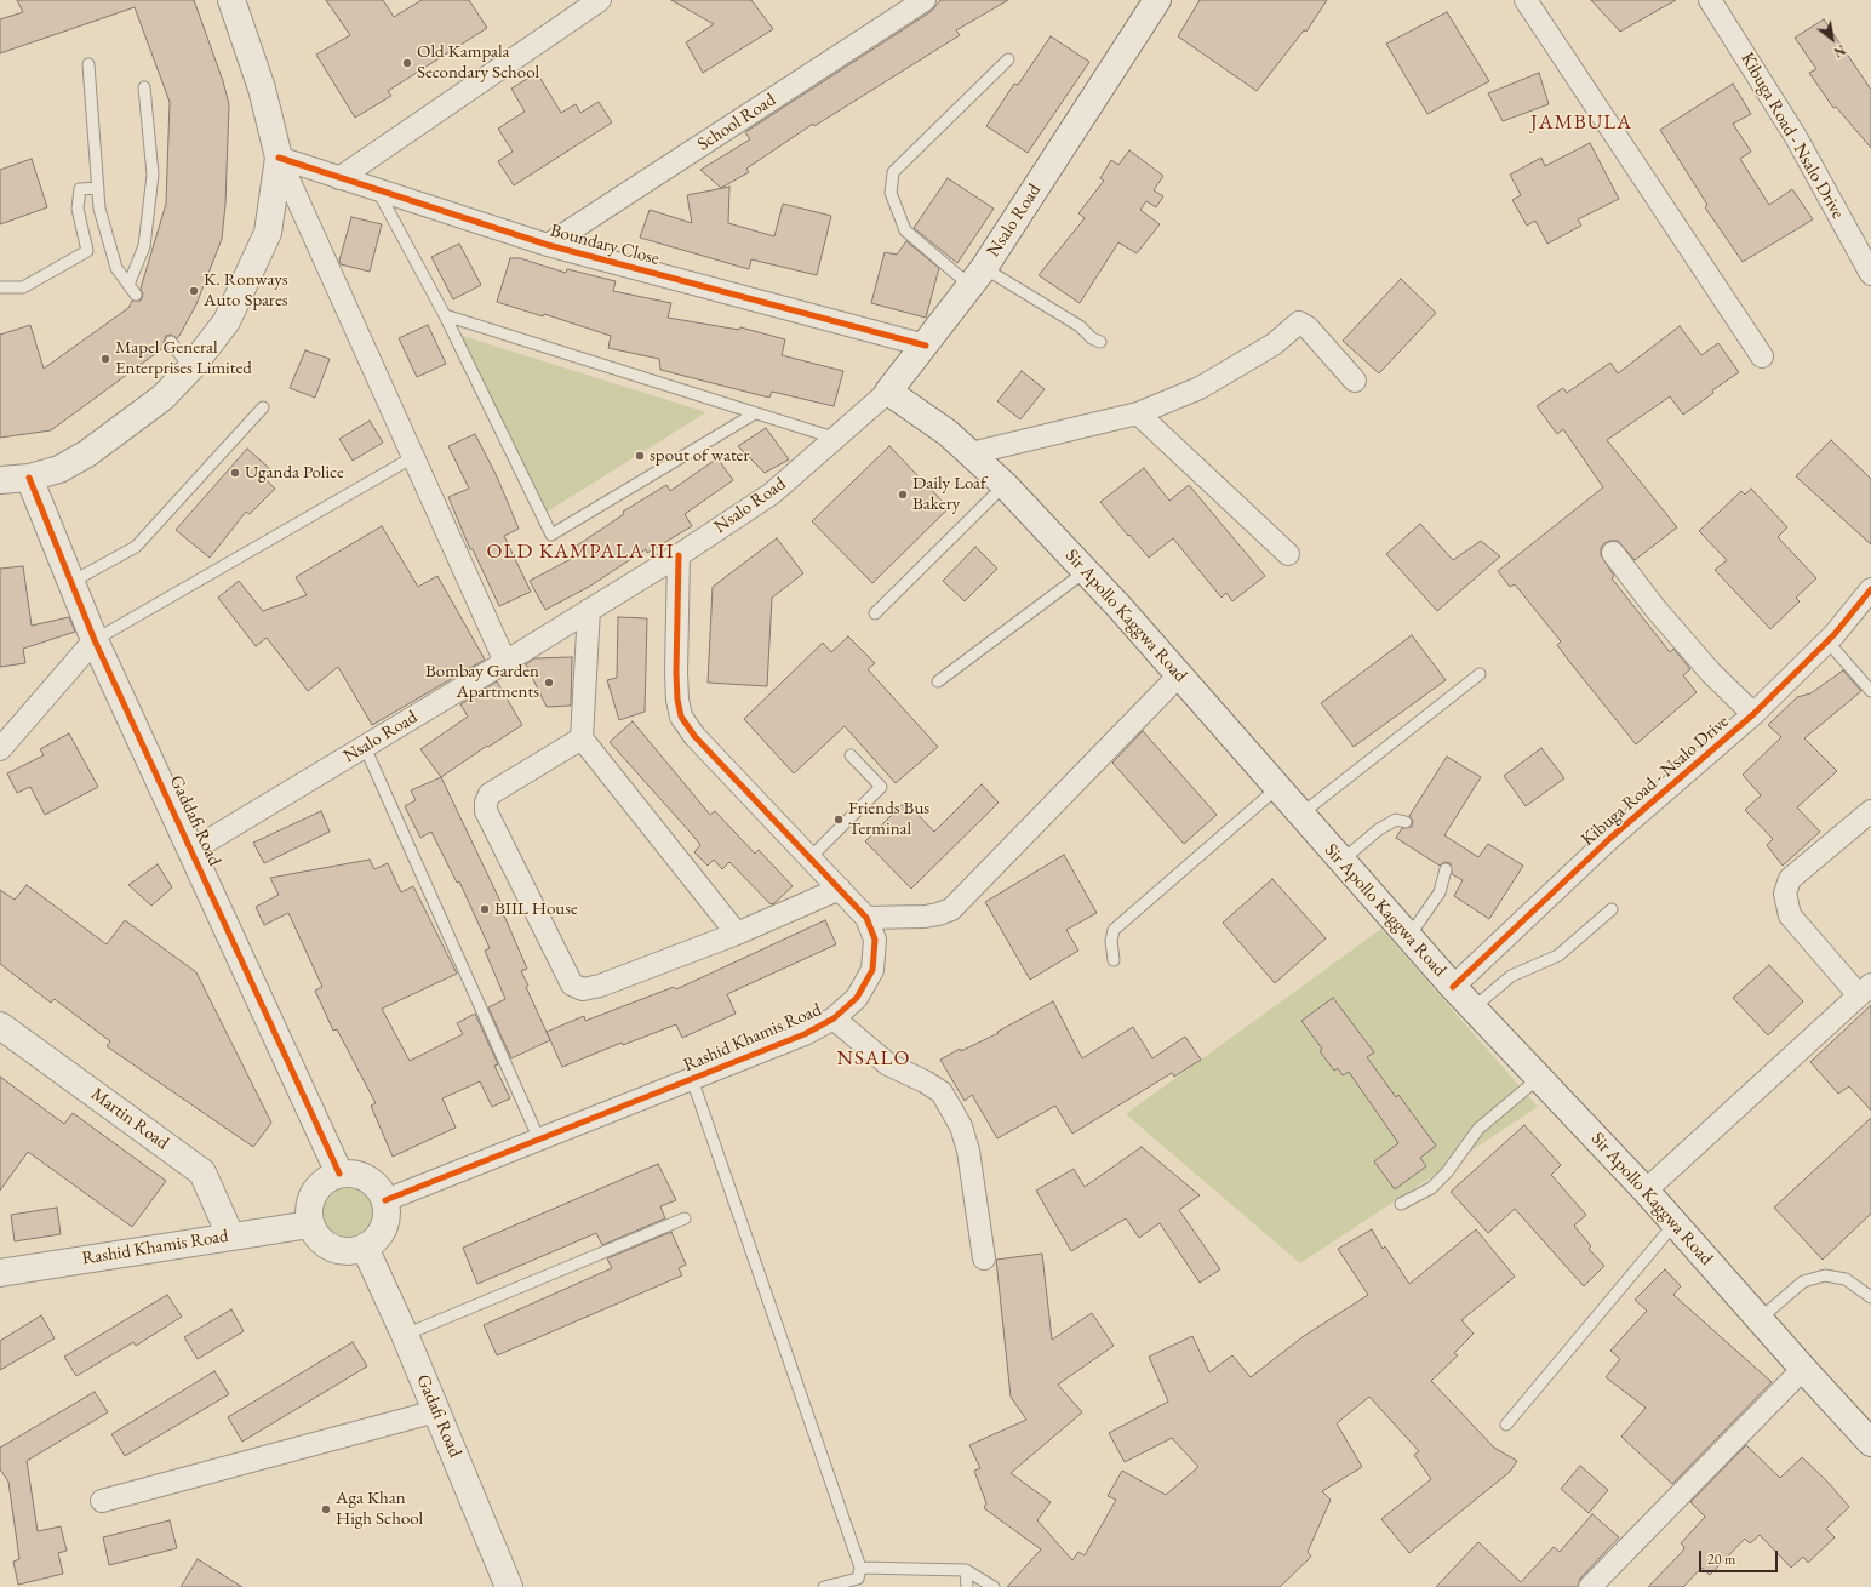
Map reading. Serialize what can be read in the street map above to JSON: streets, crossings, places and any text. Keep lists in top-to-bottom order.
{
  "streets": {
    "street": [
      "School Road",
      "Kibuga Road - Nsalo Drive",
      "Nsalo Road",
      "Boundary Close",
      "Sir Apollo Kaggwa Road",
      "Gaddafi Road",
      "Rashid Khamis Road",
      "Martin Road",
      "Gadafi Road"
    ]
  },
  "crossings": [
    ["School Road", "Boundary Close"],
    ["Kibuga Road - Nsalo Drive", "Sir Apollo Kaggwa Road"],
    ["Nsalo Road", "Boundary Close"],
    ["Nsalo Road", "Sir Apollo Kaggwa Road"],
    ["Nsalo Road", "Gaddafi Road"],
    ["Nsalo Road", "Rashid Khamis Road"],
    ["Gaddafi Road", "Rashid Khamis Road"],
    ["Gaddafi Road", "Gadafi Road"],
    ["Rashid Khamis Road", "Martin Road"],
    ["Rashid Khamis Road", "Gadafi Road"]
  ],
  "districts": ["JAMBULA", "OLD KAMPALA III", "NSALO"],
  "places": [
    "Old Kampala Secondary School",
    "K. Ronways Auto Spares",
    "Mapel General Enterprises Limited",
    "spout of water",
    "Uganda Police",
    "Daily Loaf Bakery",
    "Bombay Garden Apartments",
    "Friends Bus Terminal",
    "BIIL House",
    "Aga Khan High School"
  ],
  "scale_bar": "20 m",
  "north": "bottom right"
}
